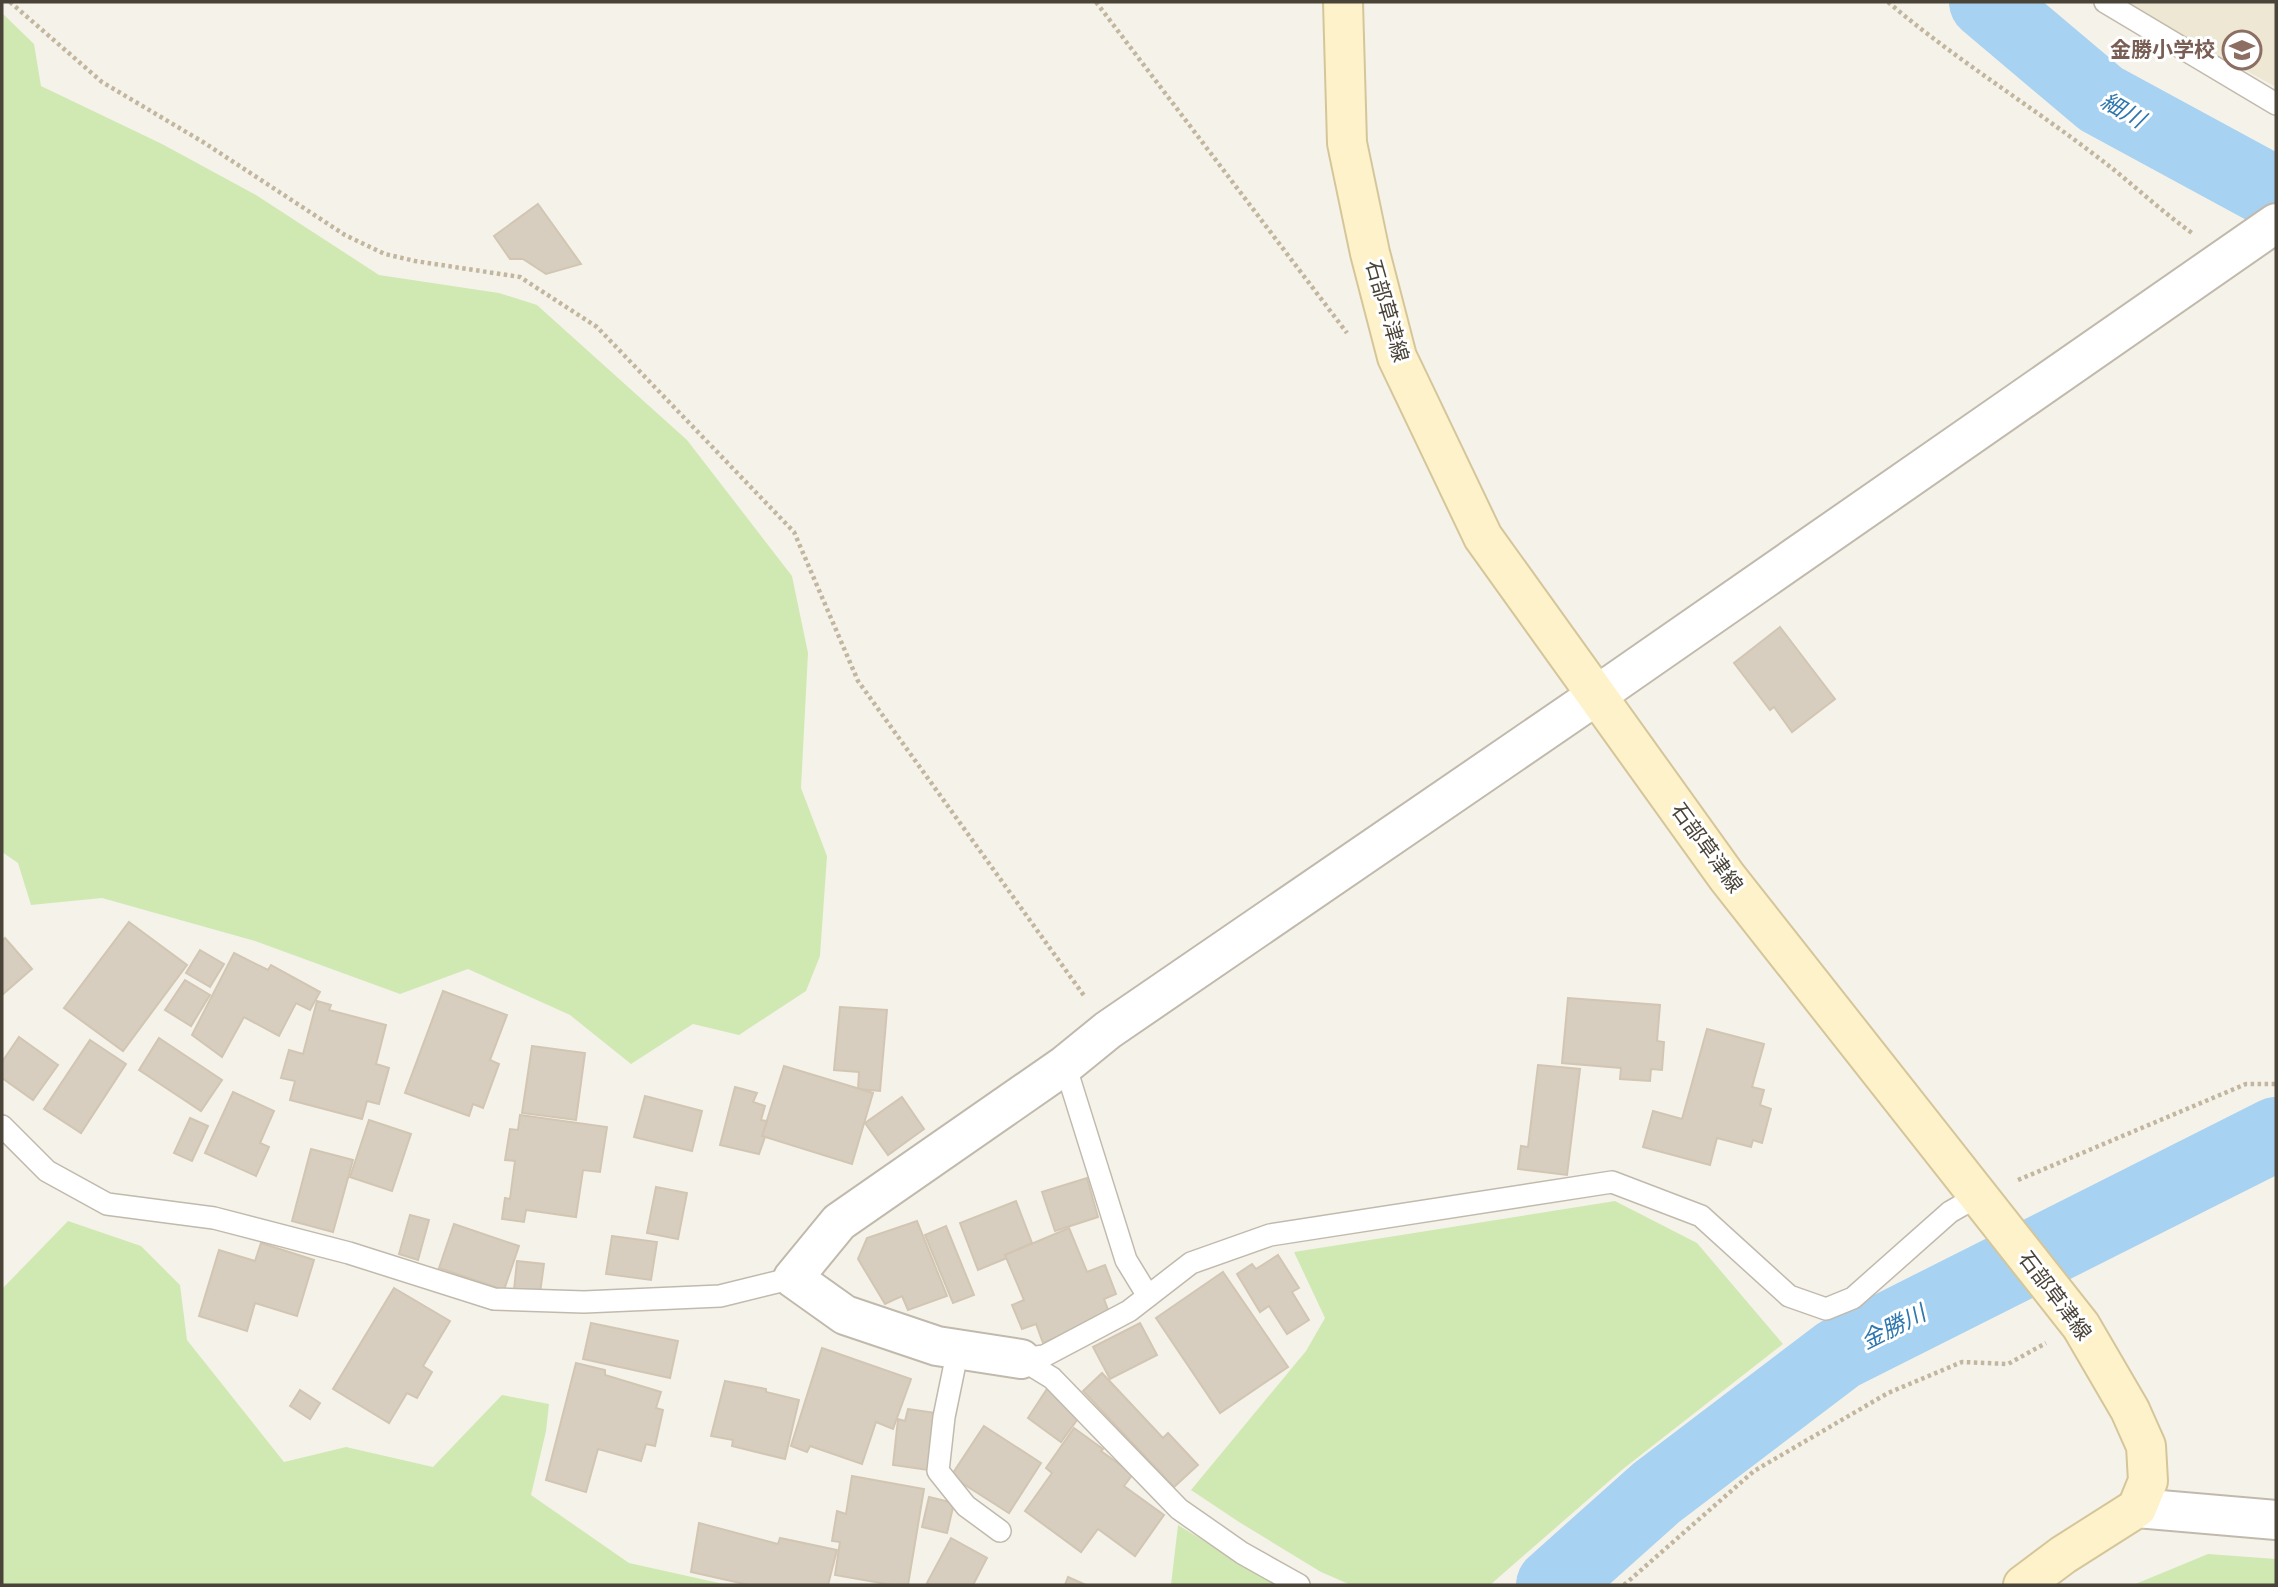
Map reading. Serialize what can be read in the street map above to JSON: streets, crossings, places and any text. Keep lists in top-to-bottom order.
{
  "streets": {
    "main road": ["石部草津線"]
  },
  "water": ["細川", "金勝川"],
  "places": {
    "school or university": ["金勝小学校"]
  }
}
